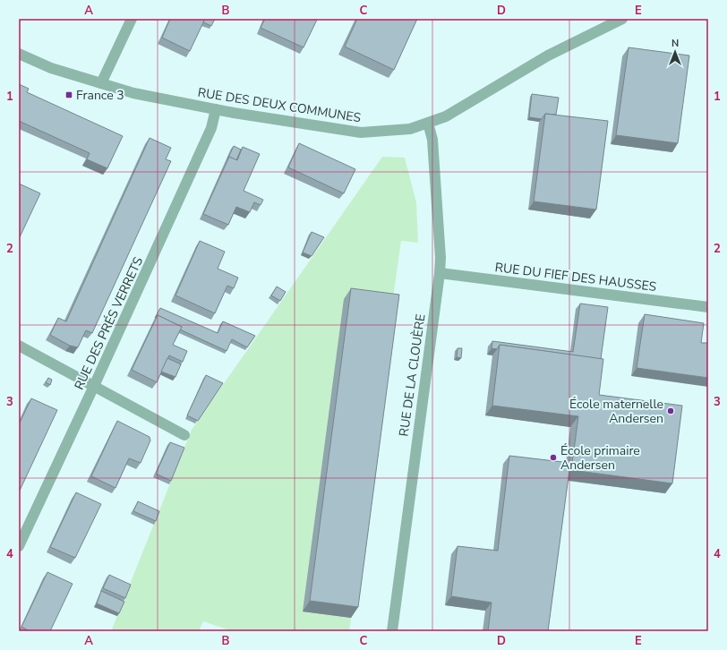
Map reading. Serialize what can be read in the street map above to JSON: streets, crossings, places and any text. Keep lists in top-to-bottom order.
{
  "streets": {
    "street": [
      "RUE DES DEUX COMMUNES",
      "RUE DU FIEF DES HAUSSES",
      "RUE DES PRÉS VERRETS",
      "RUE DE LA CLOUÈRE"
    ]
  },
  "crossings": [
    ["RUE DES DEUX COMMUNES", "RUE DES PRÉS VERRETS"],
    ["RUE DES DEUX COMMUNES", "RUE DE LA CLOUÈRE"],
    ["RUE DU FIEF DES HAUSSES", "RUE DE LA CLOUÈRE"]
  ],
  "places": {
    "transit": ["France 3"],
    "other": ["École maternelle Andersen", "École primaire Andersen"]
  },
  "north": "top",
  "grid": {
    "columns": [
      "A",
      "B",
      "C",
      "D",
      "E"
    ],
    "rows": [
      "1",
      "2",
      "3",
      "4"
    ]
  }
}
